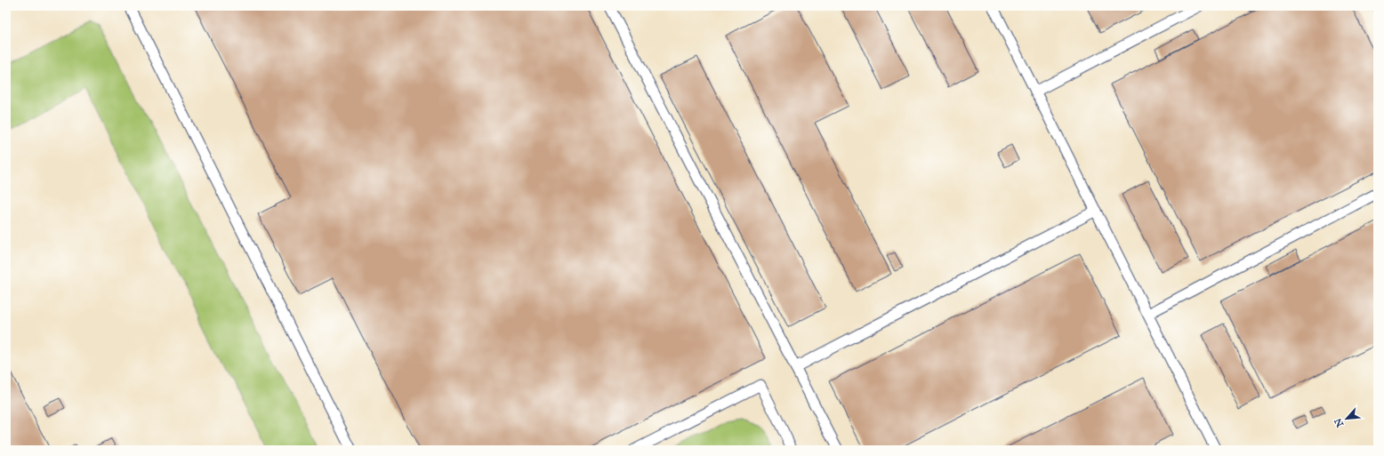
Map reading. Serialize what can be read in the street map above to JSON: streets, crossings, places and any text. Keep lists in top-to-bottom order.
{
  "north": "bottom left"
}
